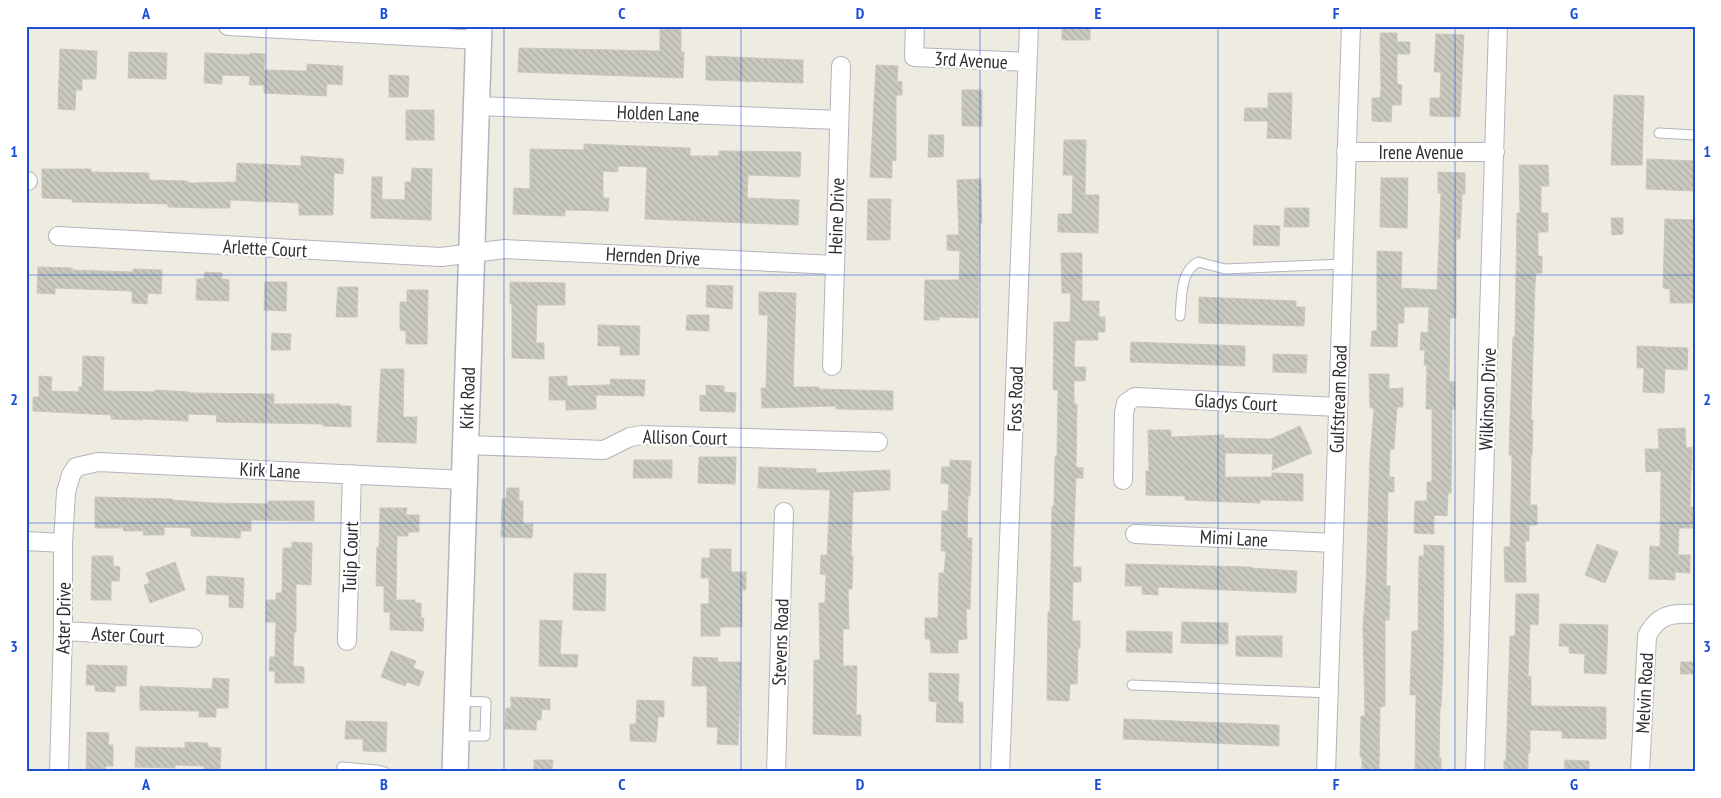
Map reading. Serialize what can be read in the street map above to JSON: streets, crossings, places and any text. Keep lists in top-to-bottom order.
{
  "streets": {
    "street": [
      "3rd Avenue",
      "Holden Lane",
      "Irene Avenue",
      "Heine Drive",
      "Arlette Court",
      "Hernden Drive",
      "Kirk Road",
      "Foss Road",
      "Gulfstream Road",
      "Wilkinson Drive",
      "Gladys Court",
      "Allison Court",
      "Kirk Lane",
      "Mimi Lane",
      "Tulip Court",
      "Aster Drive",
      "Aster Court",
      "Stevens Road",
      "Melvin Road"
    ]
  },
  "crossings": [
    ["3rd Avenue", "Foss Road"],
    ["Holden Lane", "Heine Drive"],
    ["Holden Lane", "Kirk Road"],
    ["Irene Avenue", "Gulfstream Road"],
    ["Irene Avenue", "Wilkinson Drive"],
    ["Heine Drive", "Hernden Drive"],
    ["Arlette Court", "Hernden Drive"],
    ["Arlette Court", "Kirk Road"],
    ["Hernden Drive", "Kirk Road"],
    ["Kirk Road", "Allison Court"],
    ["Kirk Road", "Kirk Lane"],
    ["Gulfstream Road", "Gladys Court"],
    ["Gulfstream Road", "Mimi Lane"],
    ["Kirk Lane", "Tulip Court"],
    ["Kirk Lane", "Aster Drive"],
    ["Aster Drive", "Aster Court"]
  ],
  "grid": {
    "columns": [
      "A",
      "B",
      "C",
      "D",
      "E",
      "F",
      "G"
    ],
    "rows": ["1", "2", "3"]
  }
}
